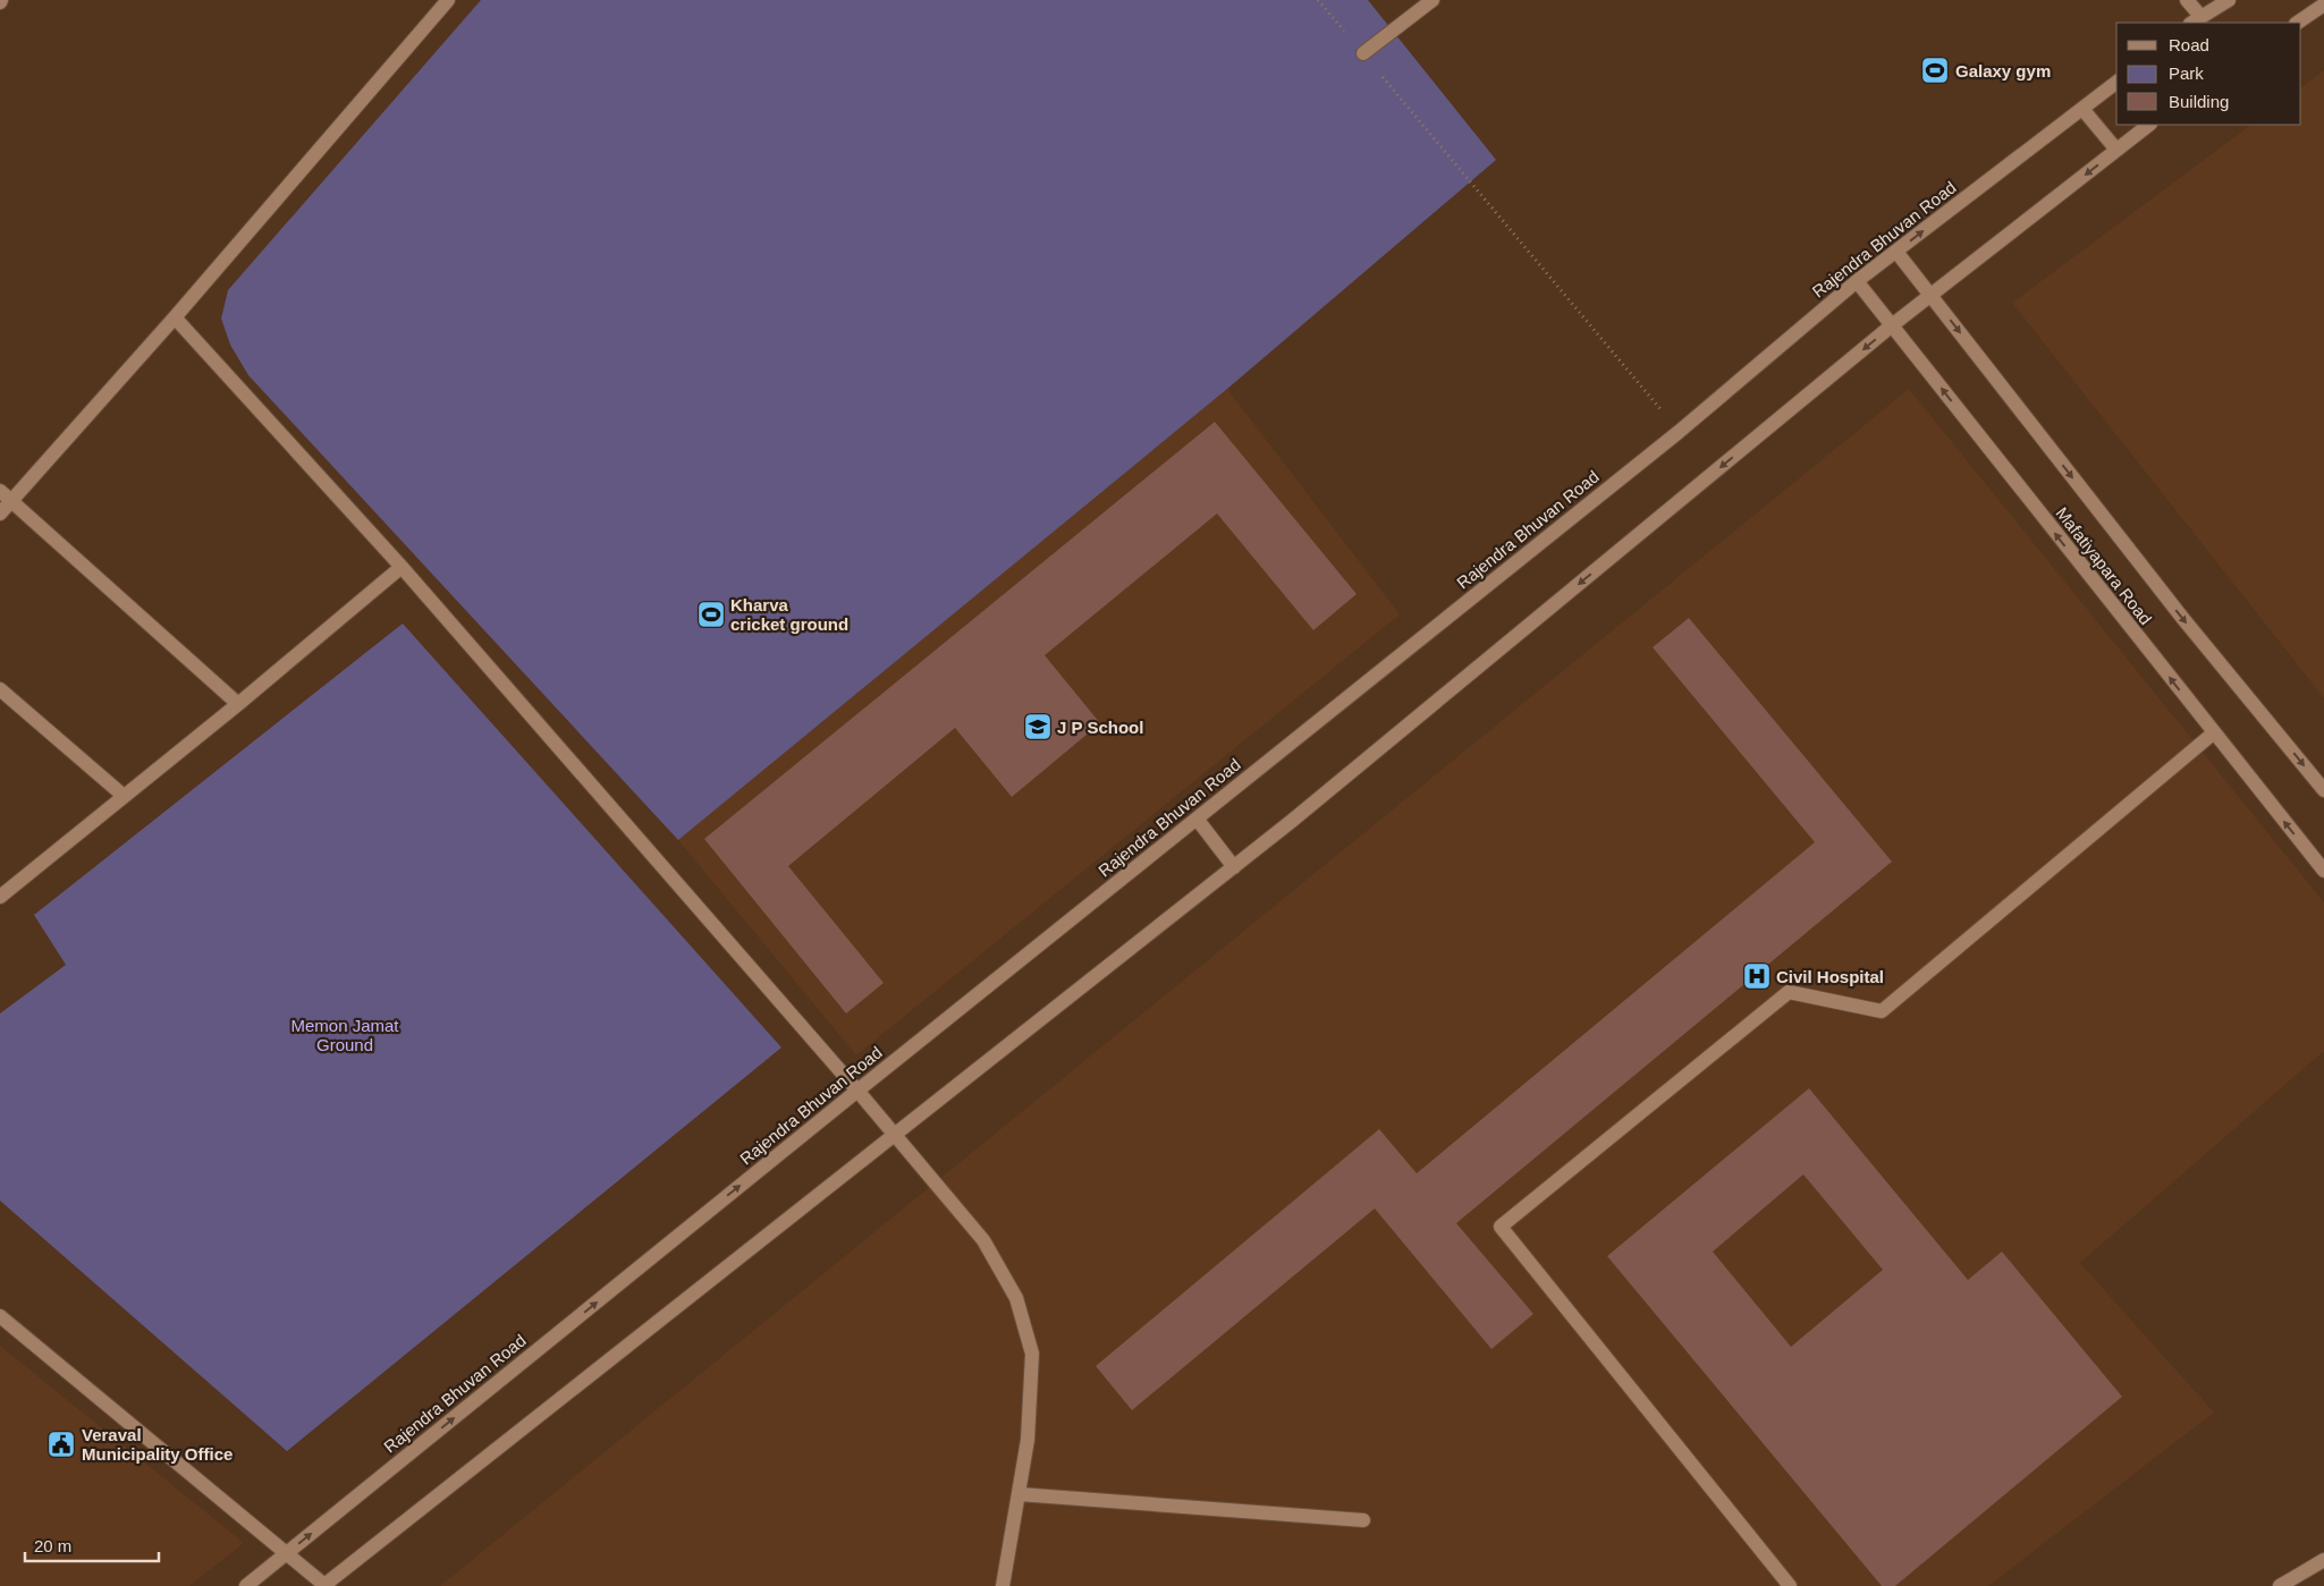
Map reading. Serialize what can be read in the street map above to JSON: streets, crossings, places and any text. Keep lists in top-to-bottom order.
{
  "streets": {
    "street": ["Rajendra Bhuvan Road", "Mafatiyapara Road"]
  },
  "crossings": [
    ["Rajendra Bhuvan Road", "Mafatiyapara Road"]
  ],
  "parks": ["Memon Jamat Ground"],
  "places": {
    "sports": ["Galaxy gym", "Kharva cricket ground"],
    "school or university": ["J P School"],
    "hospital": ["Civil Hospital"],
    "public building": ["Veraval Municipality Office"]
  },
  "legend": ["Road", "Park", "Building"],
  "scale_bar": "20 m"
}
